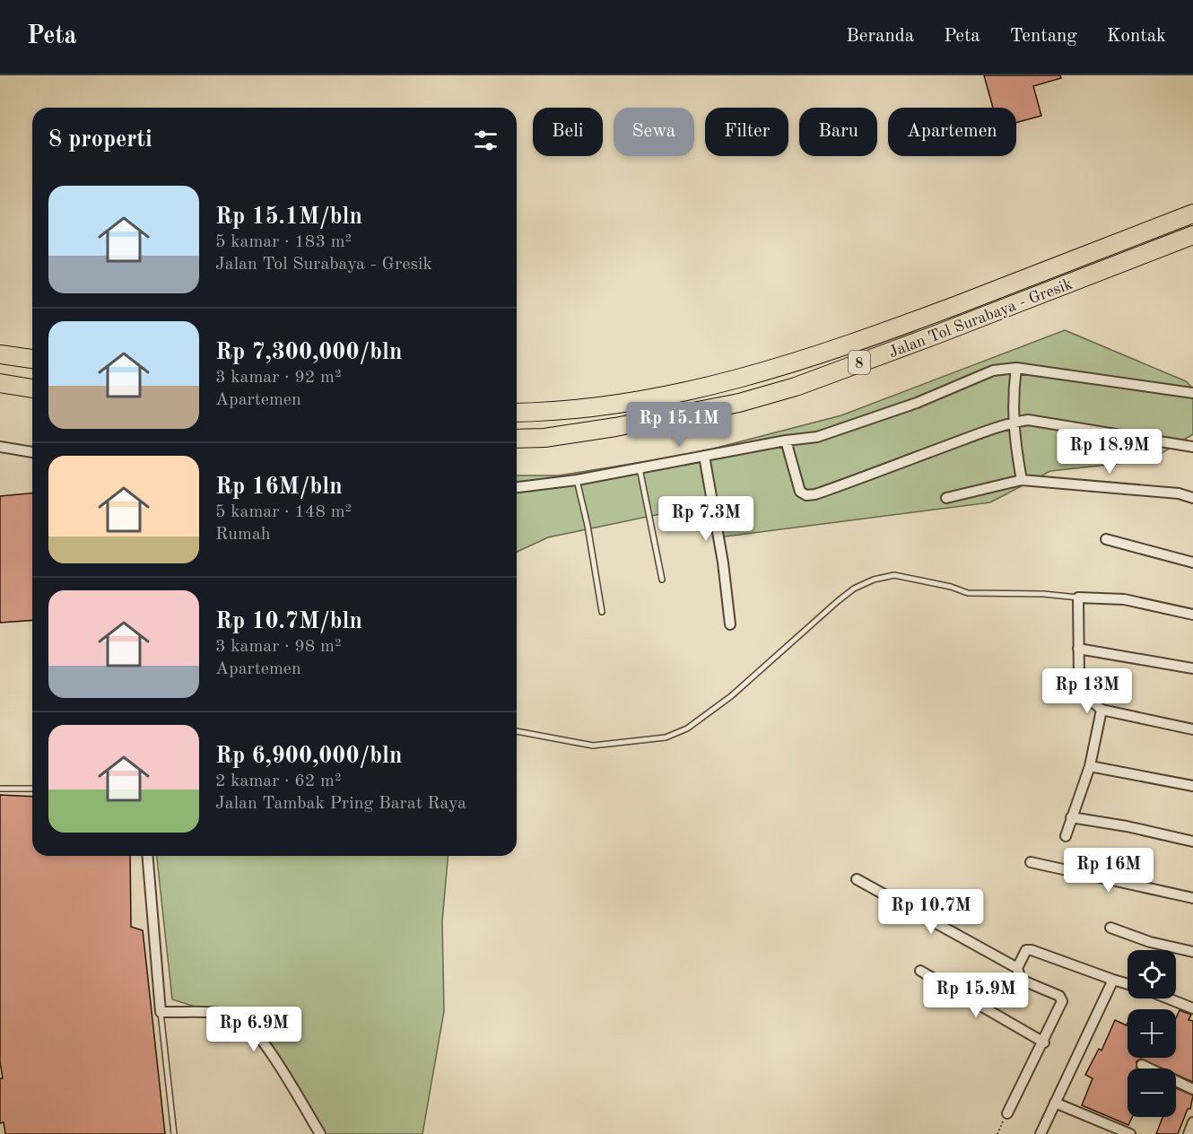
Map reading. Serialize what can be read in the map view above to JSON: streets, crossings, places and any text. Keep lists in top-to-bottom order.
{
  "streets": {
    "highway": ["Jalan Tol Surabaya - Gresik", "8"]
  },
  "page": {
    "header": "Peta",
    "nav": [
      "Beranda",
      "Peta",
      "Tentang",
      "Kontak"
    ],
    "chip": [
      "Beli",
      "Sewa",
      "Filter",
      "Baru",
      "Apartemen"
    ],
    "heading": "8 properti",
    "list": [
      {
        "name": "Rp 15.1M/bln",
        "note": "5 kamar · 183 m² · Jalan Tol Surabaya - Gresik"
      },
      {
        "name": "Rp 7,300,000/bln",
        "note": "3 kamar · 92 m² · Apartemen"
      },
      {
        "name": "Rp 16M/bln",
        "note": "5 kamar · 148 m² · Rumah"
      },
      {
        "name": "Rp 10.7M/bln",
        "note": "3 kamar · 98 m² · Apartemen"
      },
      {
        "name": "Rp 6,900,000/bln",
        "note": "2 kamar · 62 m² · Jalan Tambak Pring Barat Raya"
      }
    ],
    "price": [
      "Rp 15.1M",
      "Rp 18.9M",
      "Rp 7.3M",
      "Rp 13M",
      "Rp 16M",
      "Rp 10.7M",
      "Rp 15.9M",
      "Rp 6.9M"
    ],
    "map_buttons": ["+", "−"]
  }
}
